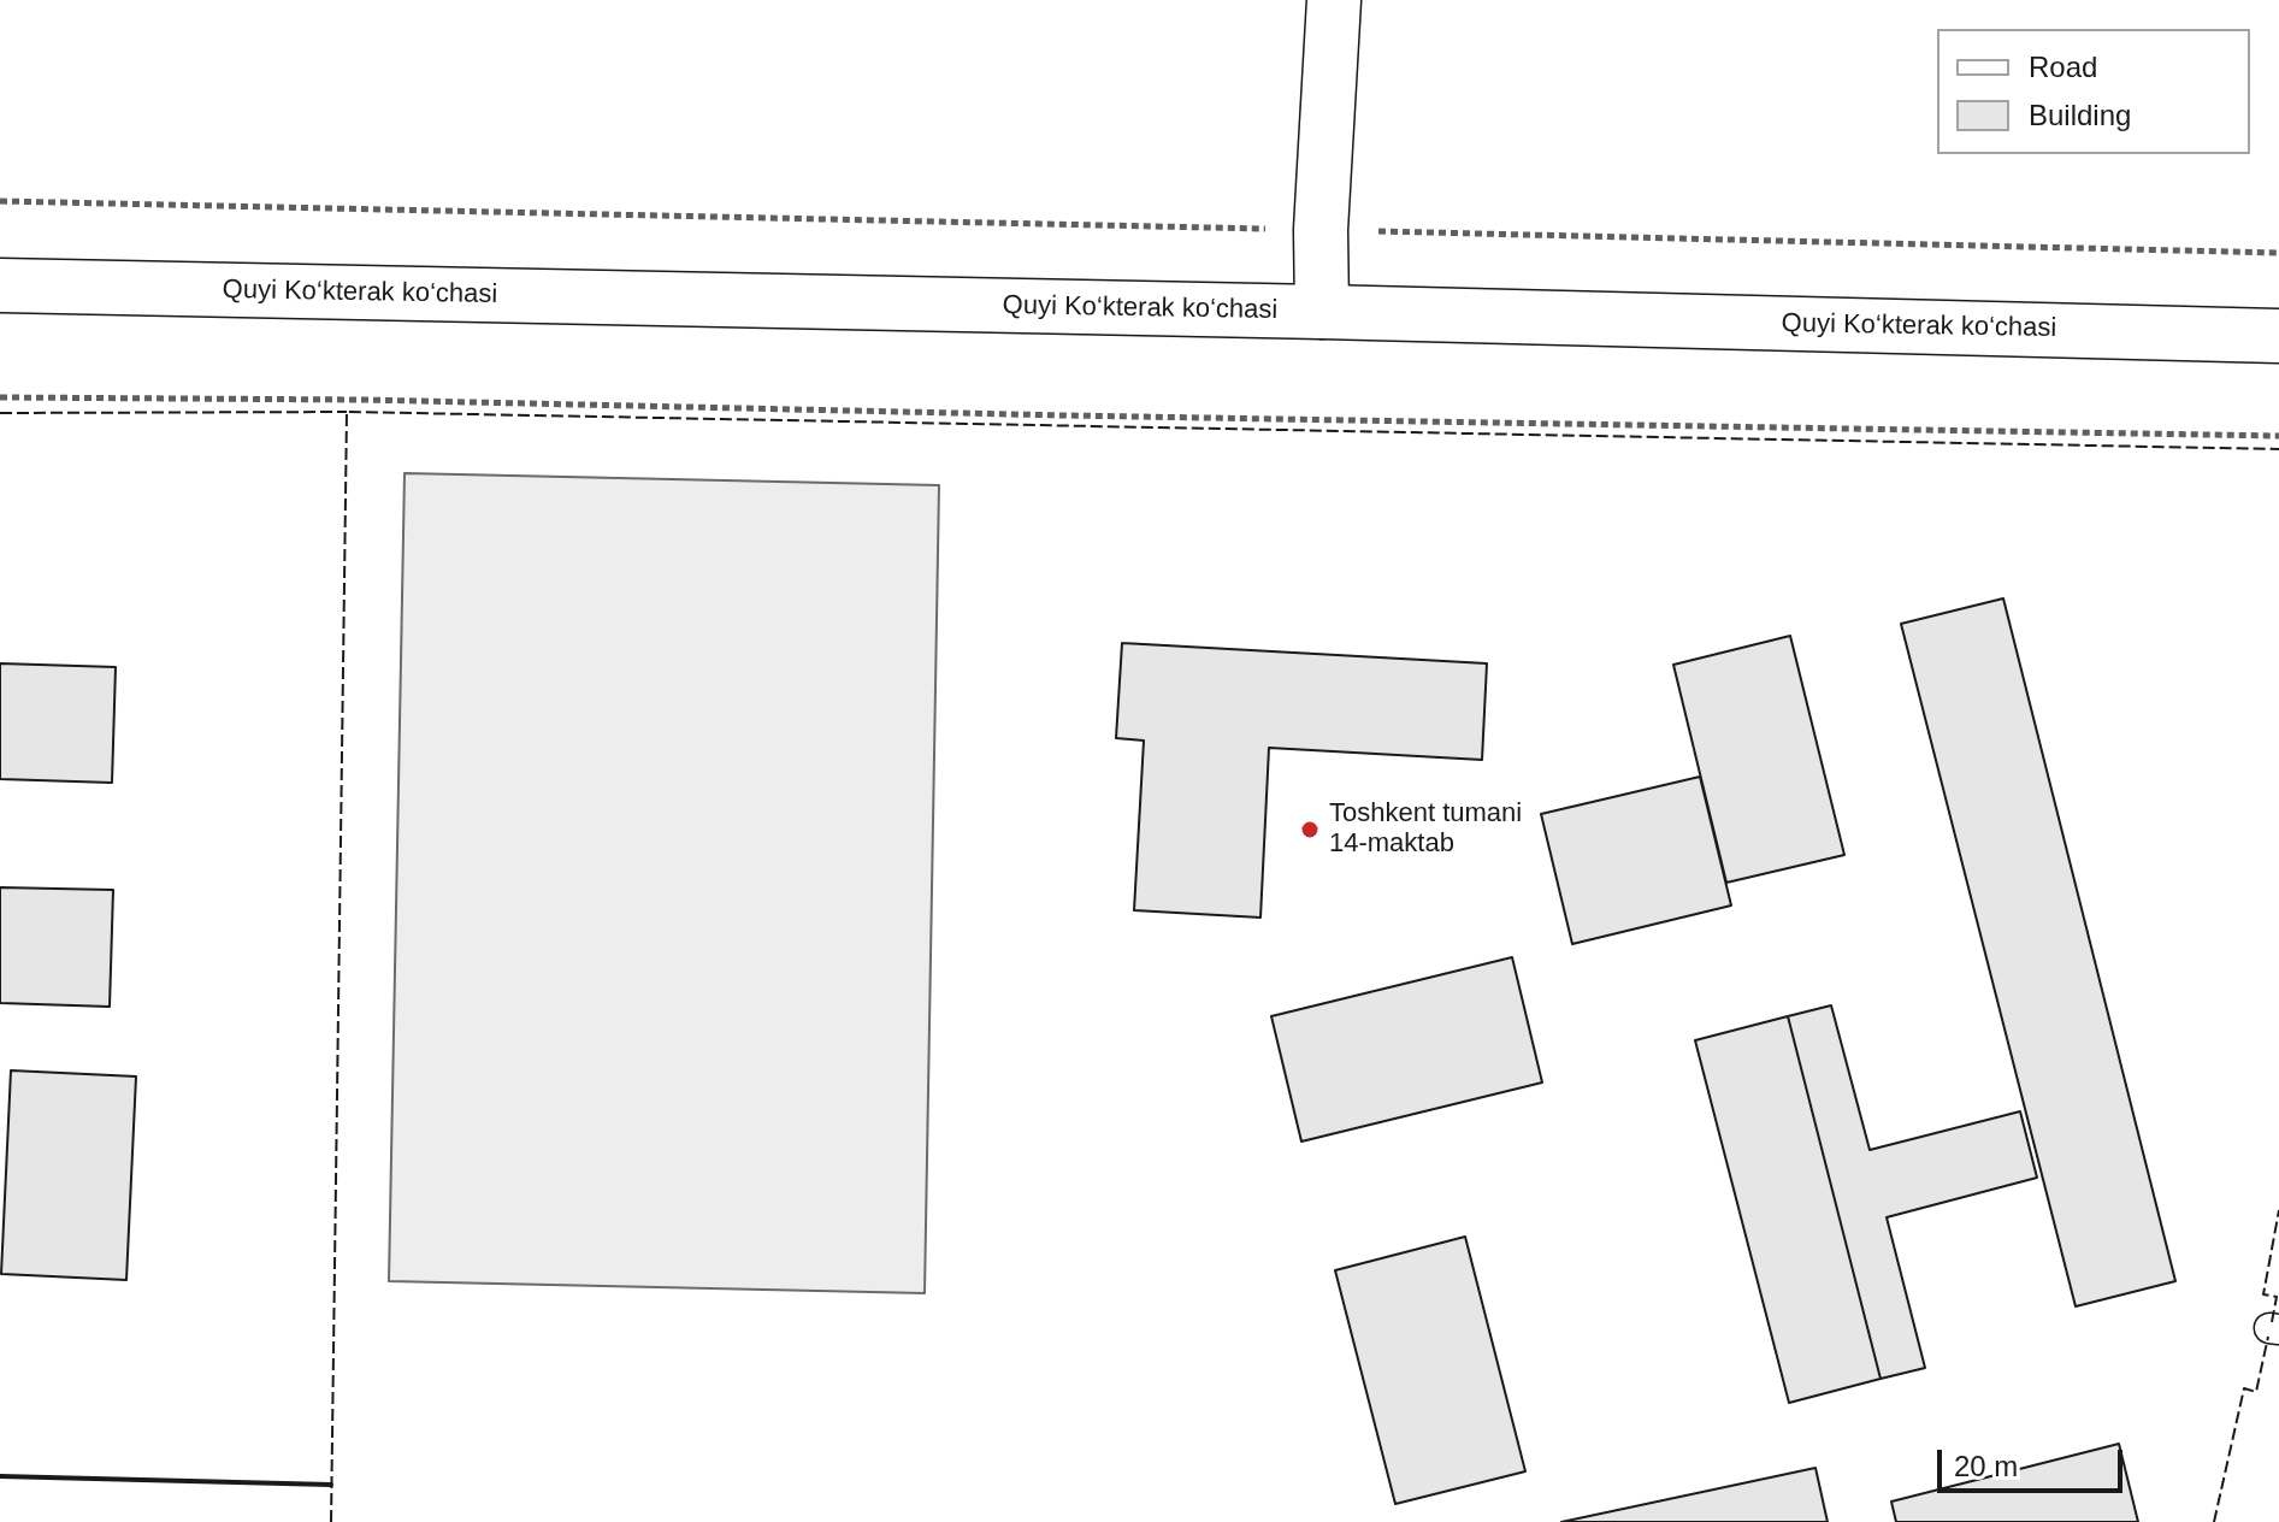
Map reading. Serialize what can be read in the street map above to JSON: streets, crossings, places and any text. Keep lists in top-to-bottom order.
{
  "streets": {
    "main road": ["Quyi Ko‘kterak ko‘chasi"]
  },
  "places": ["Toshkent tumani 14-maktab"],
  "legend": ["Road", "Building"],
  "scale_bar": "20 m"
}
